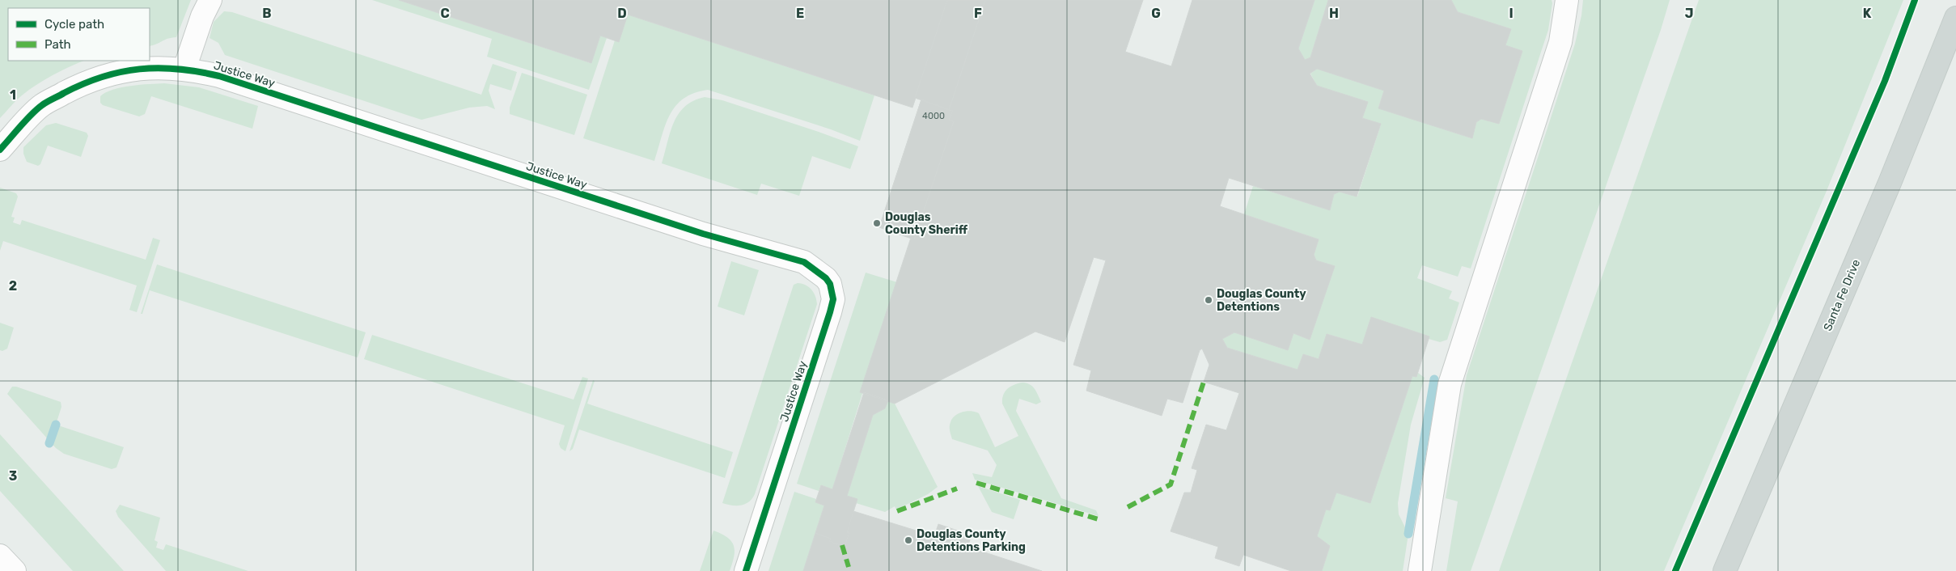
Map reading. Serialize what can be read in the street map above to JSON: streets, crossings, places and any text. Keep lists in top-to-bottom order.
{
  "streets": {
    "main road": ["Santa Fe Drive"],
    "street": ["Justice Way"]
  },
  "places": ["Douglas County Sheriff", "Douglas County Detentions", "Douglas County Detentions Parking"],
  "house_numbers": ["4000"],
  "legend": ["Cycle path", "Path"],
  "grid": {
    "columns": [
      "B",
      "C",
      "D",
      "E",
      "F",
      "G",
      "H",
      "I",
      "J",
      "K"
    ],
    "rows": ["1", "2", "3"]
  }
}
